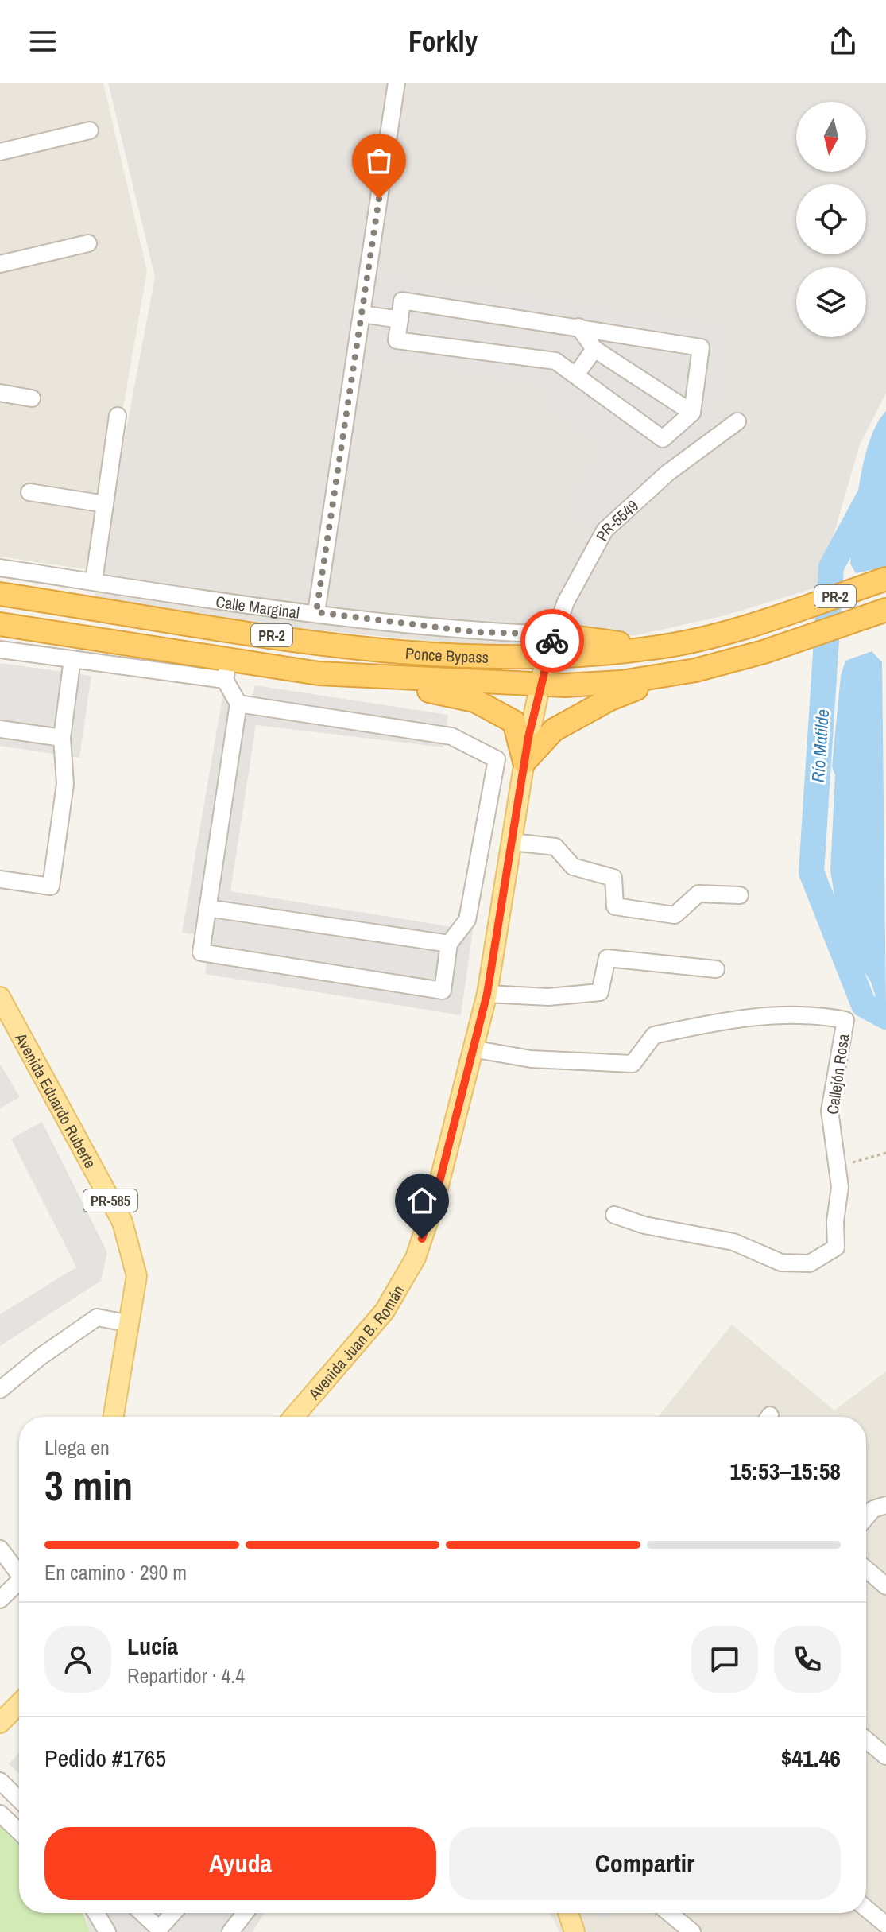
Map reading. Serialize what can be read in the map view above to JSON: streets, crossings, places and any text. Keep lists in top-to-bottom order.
{
  "streets": {
    "highway": ["PR-2", "Ponce Bypass"],
    "main road": ["Avenida Eduardo Ruberte", "PR-585", "Avenida Juan B. Román"],
    "street": ["PR-5549", "Calle Marginal", "Callejón Rosa"]
  },
  "crossings": [
    ["PR-5549", "Calle Marginal"],
    ["PR-5549", "Ponce Bypass"],
    ["PR-5549", "Avenida Juan B. Román"],
    ["Ponce Bypass", "Avenida Juan B. Román"],
    ["Callejón Rosa", "Avenida Juan B. Román"]
  ],
  "water": ["Río Matilde"],
  "north": "bottom",
  "page": {
    "header": "Forkly",
    "heading": ["3 min", "Llega en", "15:53–15:58"],
    "panel": [
      "Lucía",
      "Repartidor · 4.4",
      "Pedido #1765",
      "$41.46"
    ],
    "bar": "En camino · 290 m",
    "buttons": ["Ayuda", "Compartir"]
  }
}
